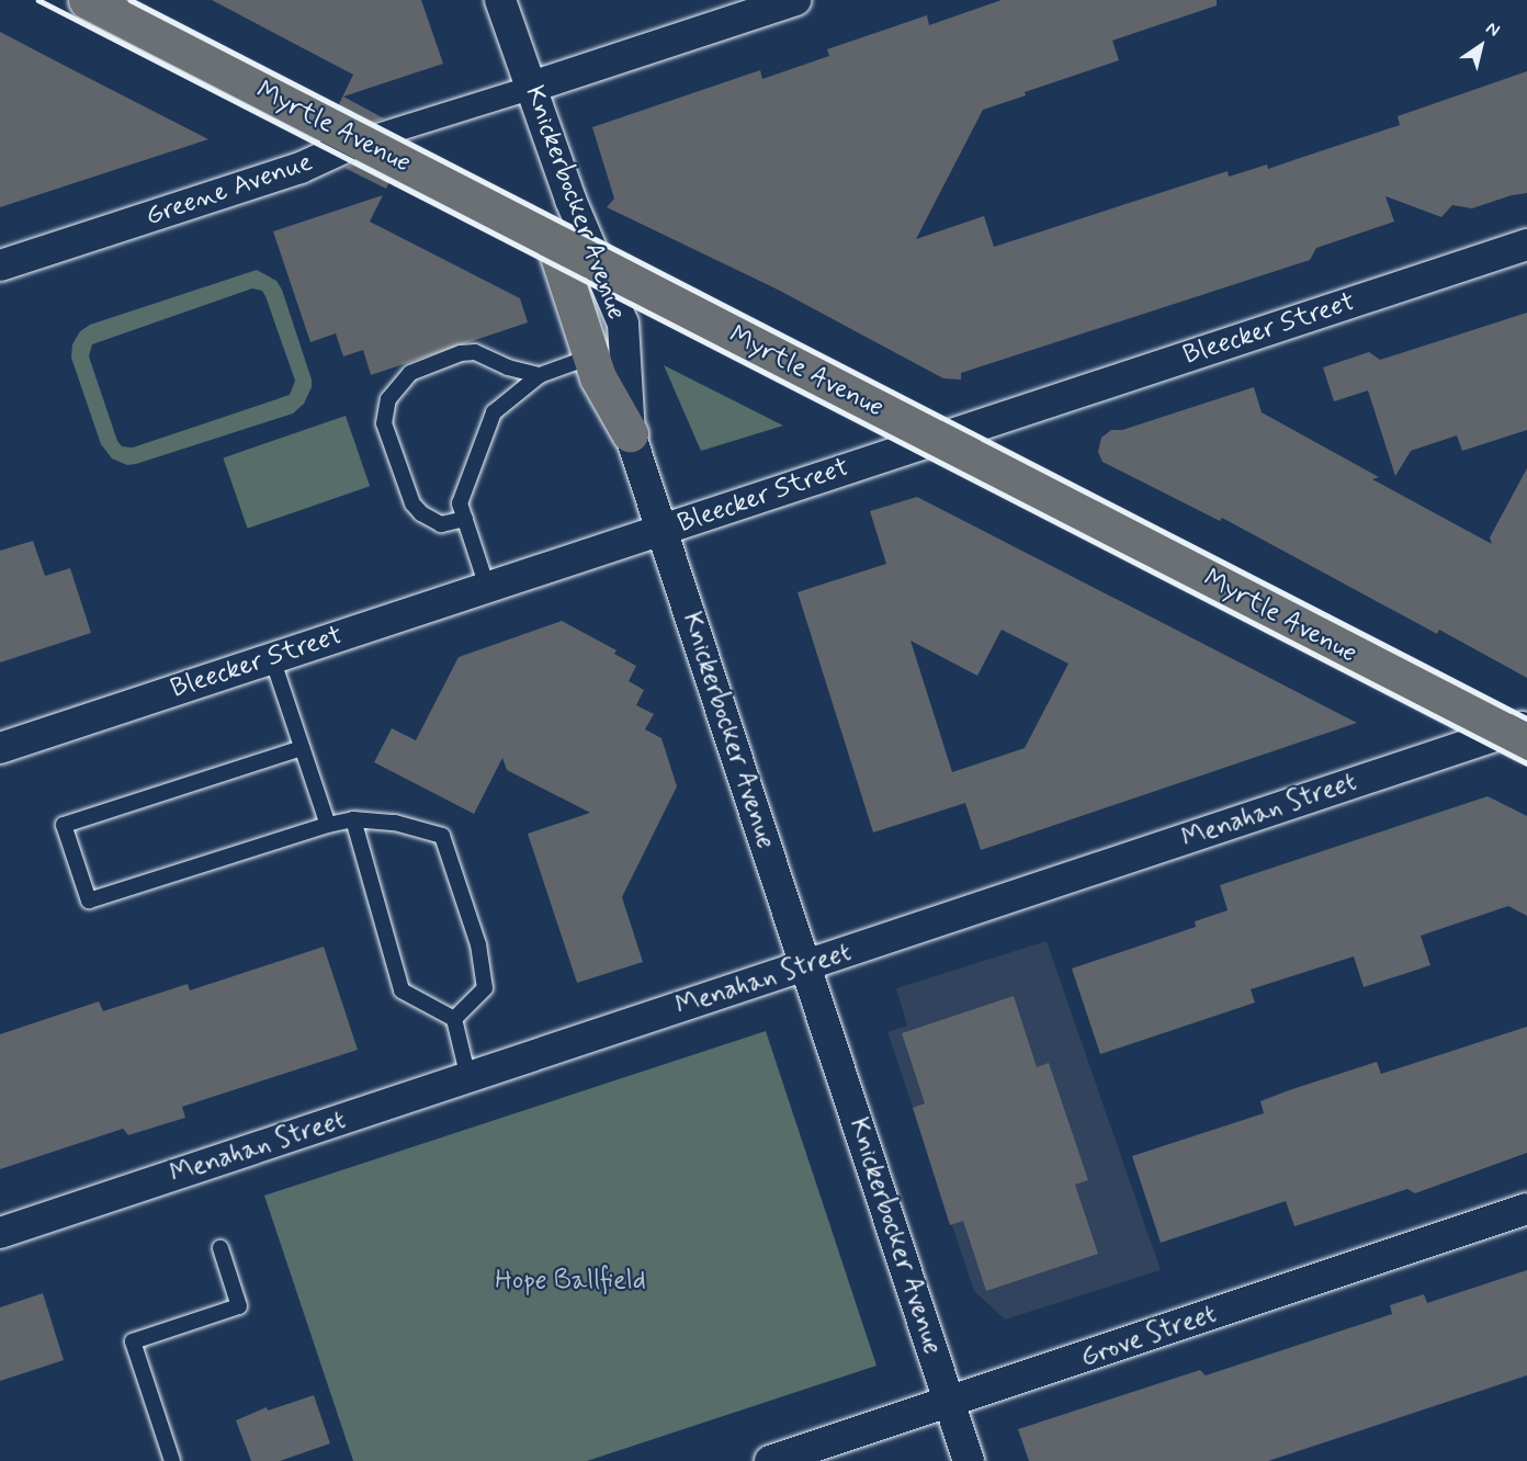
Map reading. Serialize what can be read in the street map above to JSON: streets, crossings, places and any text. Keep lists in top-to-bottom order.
{
  "streets": {
    "main road": ["Myrtle Avenue"],
    "street": [
      "Greene Avenue",
      "Knickerbocker Avenue",
      "Bleecker Street",
      "Menahan Street",
      "Grove Street"
    ]
  },
  "crossings": [
    ["Myrtle Avenue", "Greene Avenue"],
    ["Myrtle Avenue", "Knickerbocker Avenue"],
    ["Myrtle Avenue", "Bleecker Street"],
    ["Myrtle Avenue", "Menahan Street"],
    ["Greene Avenue", "Knickerbocker Avenue"],
    ["Knickerbocker Avenue", "Bleecker Street"],
    ["Knickerbocker Avenue", "Menahan Street"],
    ["Knickerbocker Avenue", "Grove Street"]
  ],
  "parks": ["Hope Ballfield"],
  "north": "top right"
}
